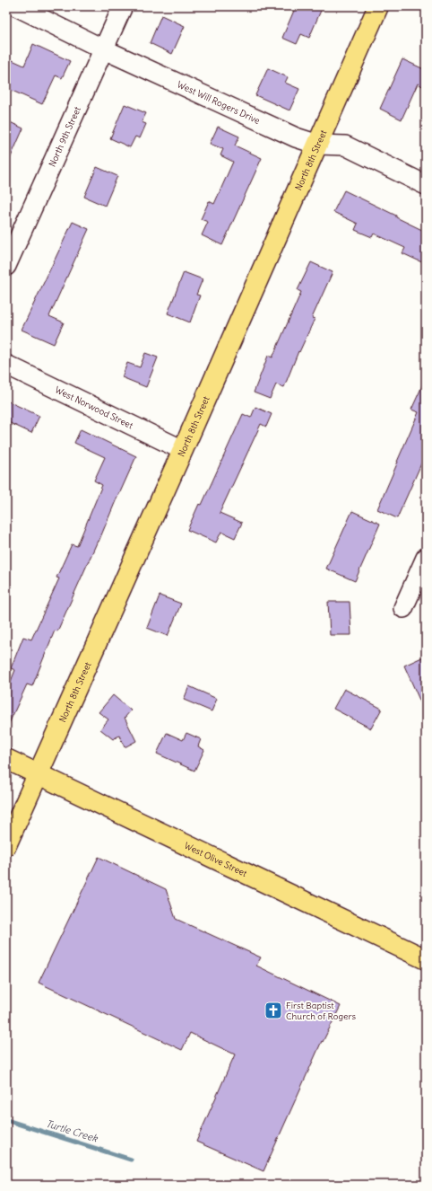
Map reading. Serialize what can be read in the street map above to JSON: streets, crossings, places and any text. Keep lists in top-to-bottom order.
{
  "streets": {
    "main road": ["North 8th Street", "West Olive Street"],
    "street": ["West Will Rogers Drive", "North 9th Street", "West Norwood Street"]
  },
  "crossings": [
    ["West Will Rogers Drive", "North 9th Street"],
    ["West Will Rogers Drive", "North 8th Street"],
    ["North 8th Street", "West Norwood Street"],
    ["North 8th Street", "West Olive Street"]
  ],
  "water": ["Turtle Creek"],
  "places": {
    "church": ["First Baptist Church of Rogers"]
  }
}
